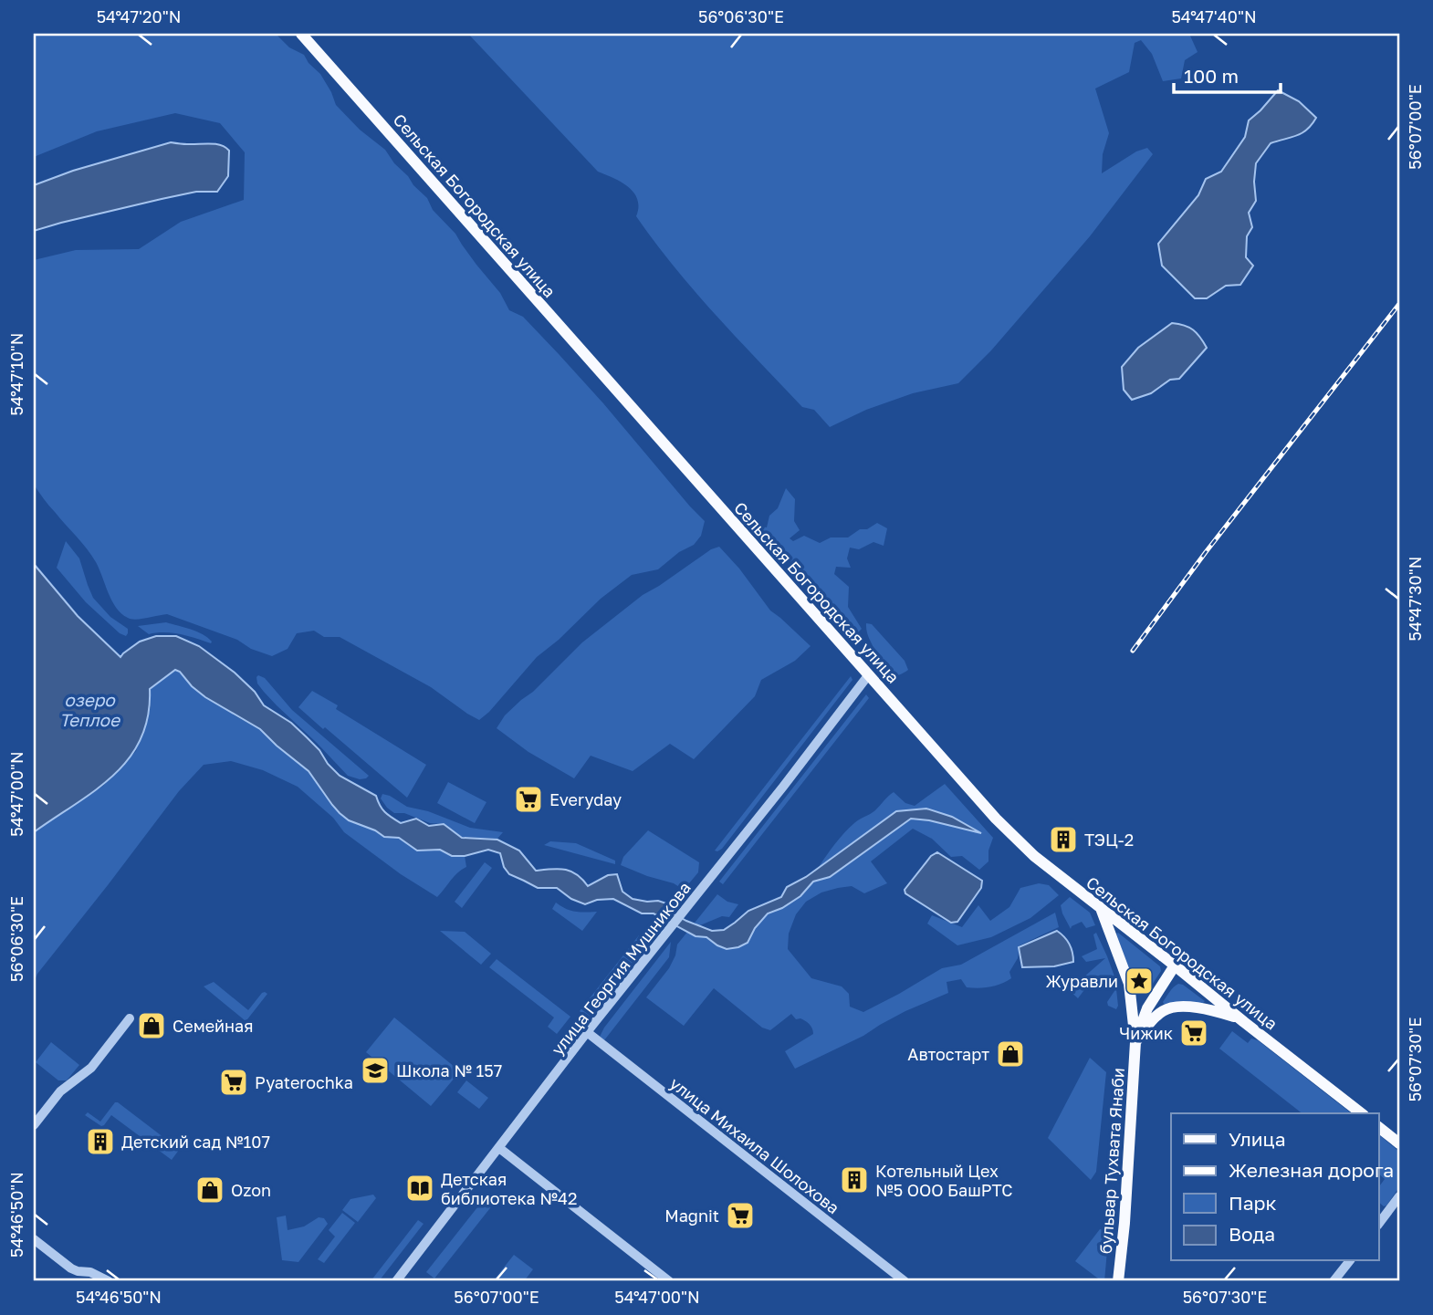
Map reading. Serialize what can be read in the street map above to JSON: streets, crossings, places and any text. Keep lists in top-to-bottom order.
{
  "streets": {
    "main road": ["Сельская Богородская улица", "бульвар Тухвата Янаби"],
    "street": ["улица Георгия Мушникова", "улица Михаила Шолохова"]
  },
  "crossings": [
    ["Сельская Богородская улица", "улица Георгия Мушникова"],
    ["Сельская Богородская улица", "бульвар Тухвата Янаби"],
    ["улица Георгия Мушникова", "улица Михаила Шолохова"]
  ],
  "water": ["озеро Теплое"],
  "places": {
    "supermarket": [
      "Everyday",
      "Чижик",
      "Pyaterochka",
      "Magnit"
    ],
    "building": ["ТЭЦ-2", "Детский сад №107", "Котельный Цех №5 ООО БашРТС"],
    "place": ["Журавли"],
    "shop": ["Семейная", "Автостарт", "Ozon"],
    "school or university": ["Школа № 157"],
    "library": ["Детская библиотека №42"]
  },
  "legend": [
    "Улица",
    "Железная дорога",
    "Парк",
    "Вода"
  ],
  "scale_bar": "100 m",
  "coordinates": [
    "54°47'20\"N",
    "56°06'30\"E",
    "54°47'40\"N",
    "56°07'00\"E",
    "54°47'10\"N",
    "54°47'30\"N",
    "54°47'00\"N",
    "56°07'30\"E",
    "54°46'50\"N"
  ]
}
